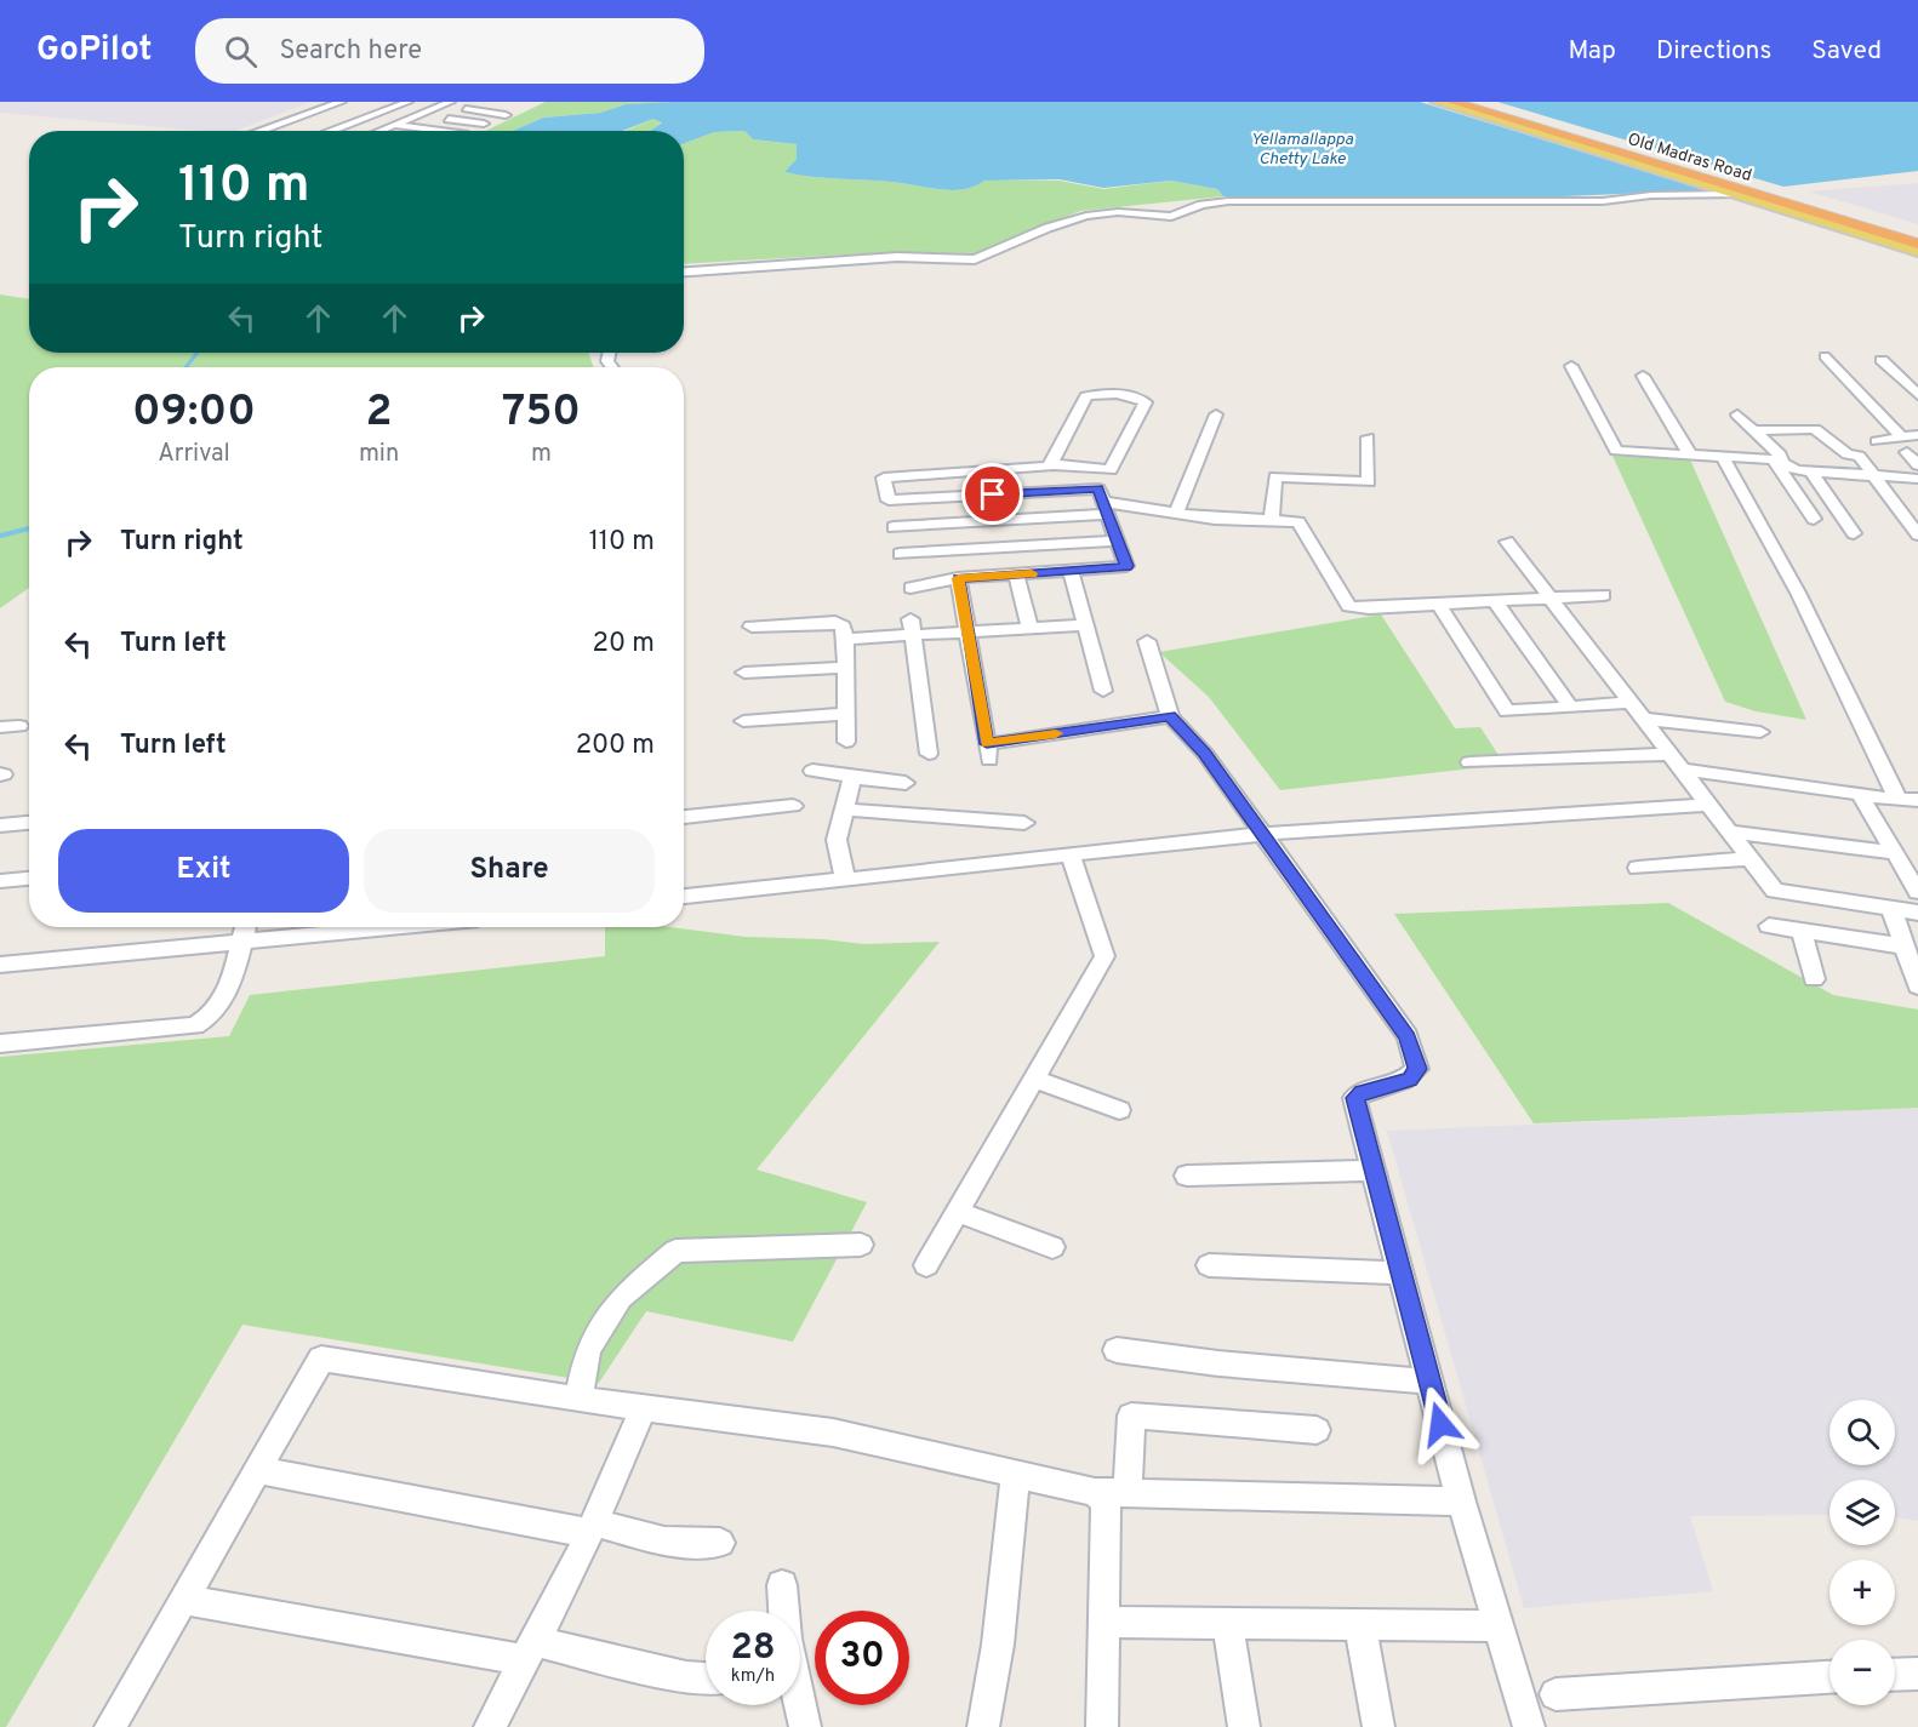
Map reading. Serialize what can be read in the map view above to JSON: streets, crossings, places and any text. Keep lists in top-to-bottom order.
{
  "streets": {
    "highway": ["Old Madras Road"]
  },
  "water": ["Yellamallappa Chetty Lake"],
  "page": {
    "header": "GoPilot",
    "search": "Search here",
    "nav": ["Map", "Directions", "Saved"],
    "turn": ["110 m", "Turn right"],
    "eta": [
      "09:00",
      "Arrival",
      "2",
      "min",
      "750",
      "m"
    ],
    "list": [
      {
        "name": "Turn right",
        "value": "110 m"
      },
      {
        "name": "Turn left",
        "value": "20 m"
      },
      {
        "name": "Turn left",
        "value": "200 m"
      }
    ],
    "buttons": ["Exit", "Share"],
    "map_buttons": ["+", "−"],
    "speed": "28 km/h",
    "limit": "30"
  }
}
